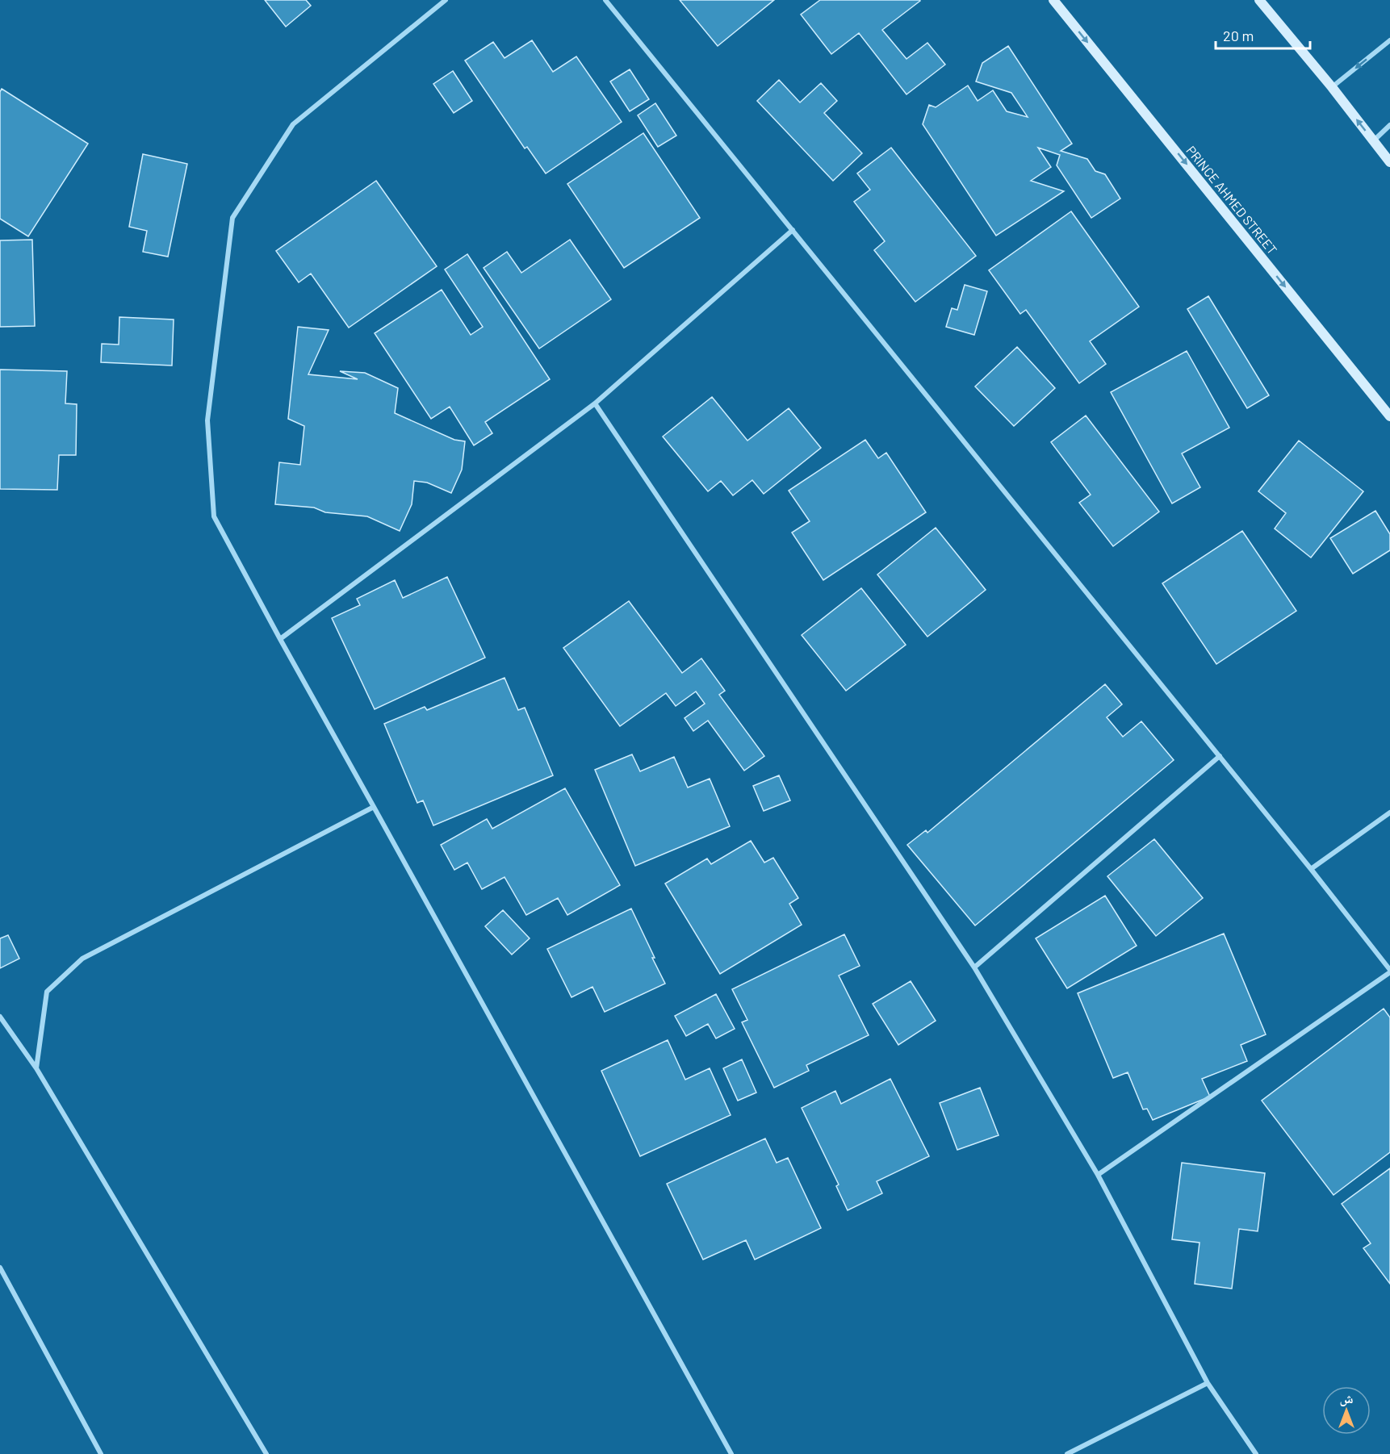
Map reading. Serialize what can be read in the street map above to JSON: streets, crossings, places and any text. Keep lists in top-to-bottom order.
{
  "streets": {
    "main road": ["PRINCE AHMED STREET"]
  },
  "one_way": ["PRINCE AHMED STREET"],
  "scale_bar": "20 m",
  "north": "top"
}
